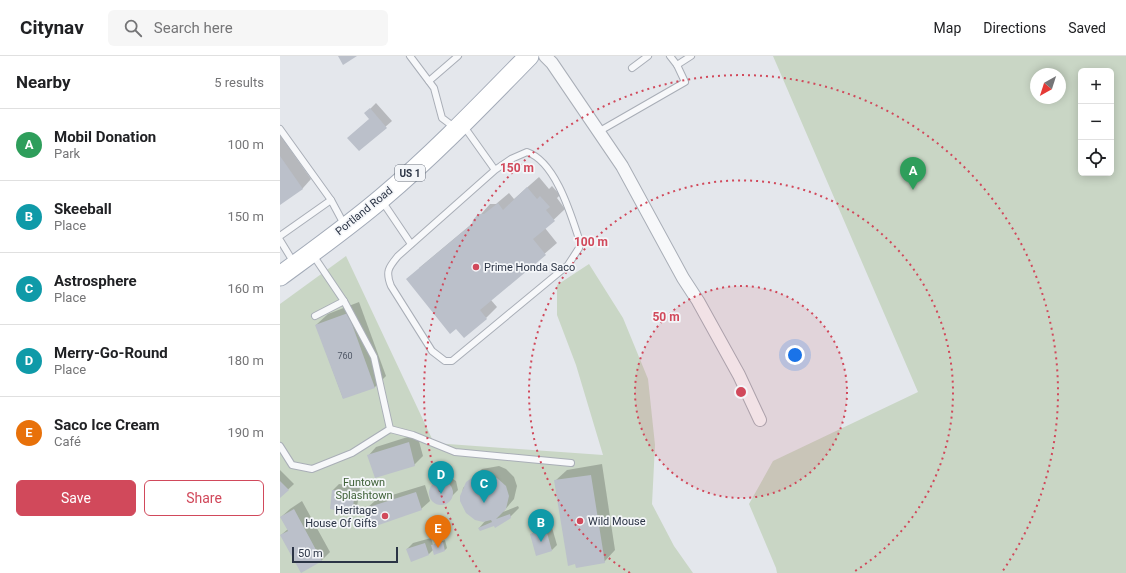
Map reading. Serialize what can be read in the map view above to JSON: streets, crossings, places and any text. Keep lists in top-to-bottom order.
{
  "streets": {
    "main road": ["US 1", "Portland Road"]
  },
  "parks": ["Funtown Splashtown"],
  "places": ["Prime Honda Saco", "Heritage House Of Gifts", "Wild Mouse"],
  "house_numbers": ["760"],
  "scale_bar": "50 m",
  "north": "bottom left",
  "page": {
    "header": "Citynav",
    "search": "Search here",
    "nav": ["Map", "Directions", "Saved"],
    "heading": ["Nearby", "5 results"],
    "map_buttons": ["+", "−"],
    "list": [
      {
        "mark": "A",
        "name": "Mobil Donation",
        "note": "Park",
        "value": "100 m"
      },
      {
        "mark": "B",
        "name": "Skeeball",
        "note": "Place",
        "value": "150 m"
      },
      {
        "mark": "C",
        "name": "Astrosphere",
        "note": "Place",
        "value": "160 m"
      },
      {
        "mark": "D",
        "name": "Merry-Go-Round",
        "note": "Place",
        "value": "180 m"
      },
      {
        "mark": "E",
        "name": "Saco Ice Cream",
        "note": "Café",
        "value": "190 m"
      }
    ],
    "pins": [
      "A",
      "D",
      "C",
      "B",
      "E"
    ],
    "buttons": ["Save", "Share"],
    "scale": "50 m"
  },
  "rings": ["150 m", "100 m", "50 m"]
}
